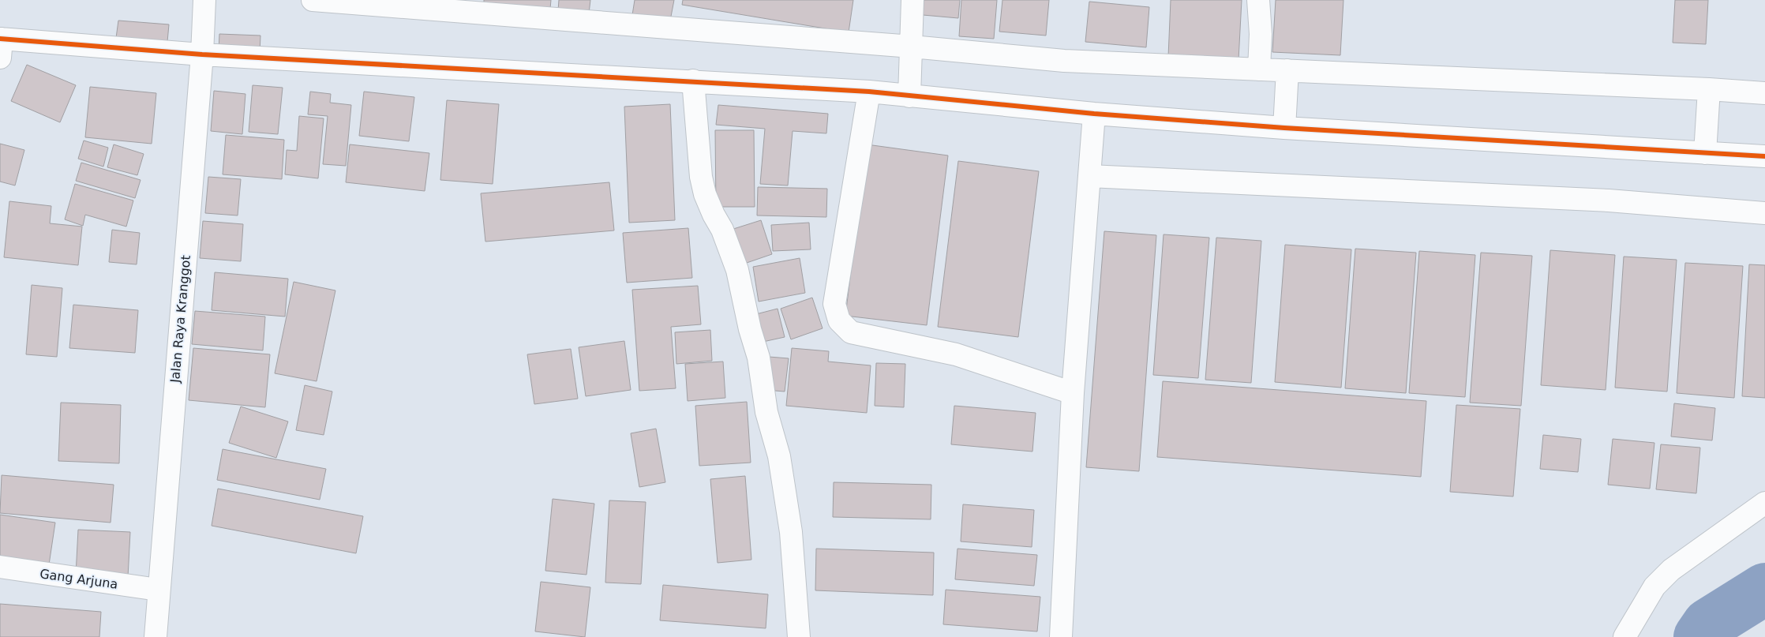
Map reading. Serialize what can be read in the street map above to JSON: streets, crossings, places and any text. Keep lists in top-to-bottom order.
{
  "streets": {
    "street": ["Jalan Raya Kranggot", "Gang Arjuna"]
  },
  "crossings": [
    ["Jalan Raya Kranggot", "Gang Arjuna"]
  ]
}
